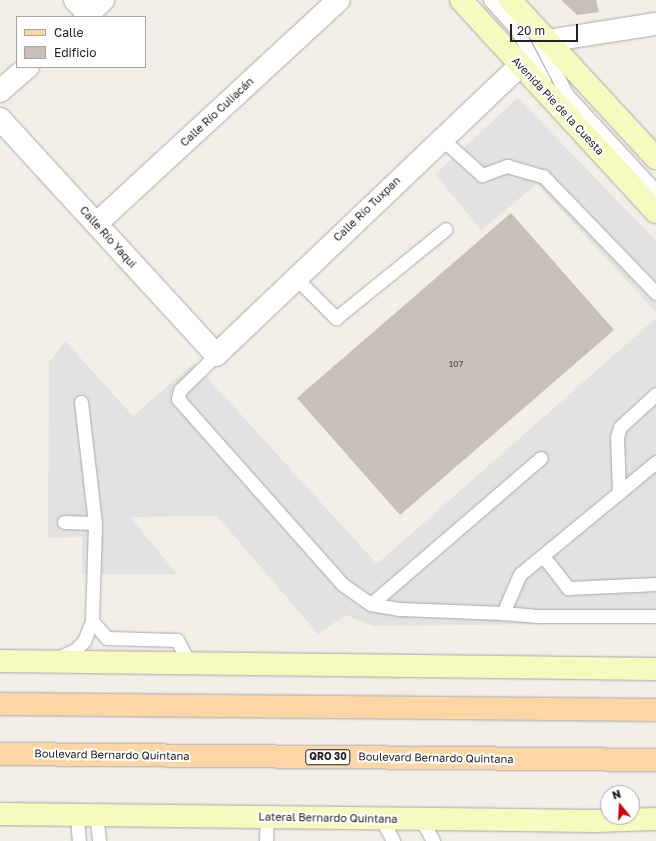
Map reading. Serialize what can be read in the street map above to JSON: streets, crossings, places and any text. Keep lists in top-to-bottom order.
{
  "streets": {
    "main road": ["Boulevard Bernardo Quintana", "QRO 30"],
    "street": [
      "Avenida Pie de la Cuesta",
      "Calle Río Culiacán",
      "Calle Río Tuxpan",
      "Calle Río Yaqui",
      "Lateral Bernardo Quintana"
    ]
  },
  "crossings": [
    ["Avenida Pie de la Cuesta", "Calle Río Tuxpan"],
    ["Calle Río Culiacán", "Calle Río Yaqui"],
    ["Calle Río Tuxpan", "Calle Río Yaqui"]
  ],
  "house_numbers": ["107"],
  "legend": ["Calle", "Edificio"],
  "scale_bar": "20 m",
  "north": "top"
}
